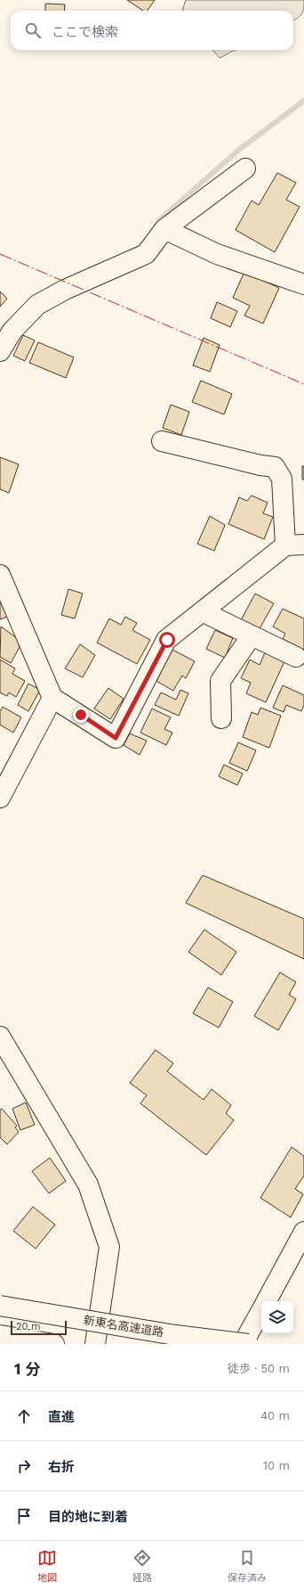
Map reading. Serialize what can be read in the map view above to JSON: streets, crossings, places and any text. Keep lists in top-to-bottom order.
{
  "streets": {
    "main road": ["新東名高速道路"]
  },
  "scale_bar": "20 m",
  "page": {
    "search": "ここで検索",
    "scale": "20 m",
    "heading": ["1 分", "徒歩 · 50 m"],
    "list": [
      ["直進", "40 m"],
      ["右折", "10 m"],
      "目的地に到着"
    ],
    "nav": ["地図", "経路", "保存済み"]
  }
}
